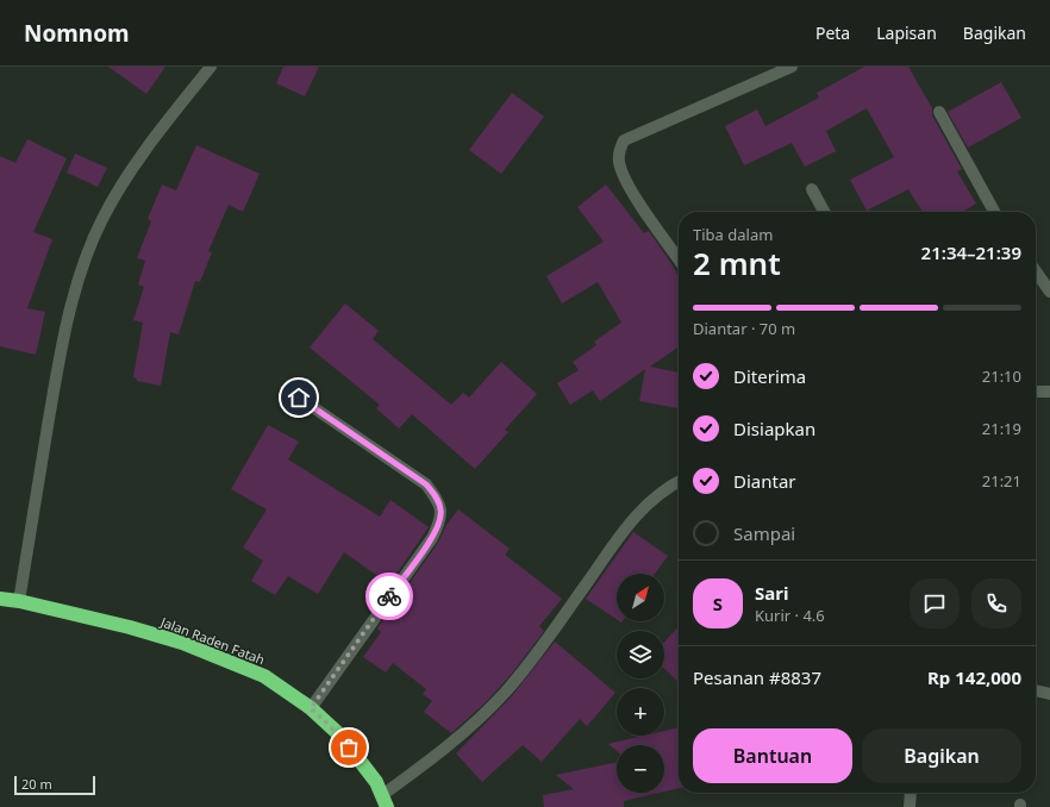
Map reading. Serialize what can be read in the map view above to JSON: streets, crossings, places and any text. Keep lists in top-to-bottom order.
{
  "streets": {
    "highway": ["Jalan Raden Fatah"]
  },
  "scale_bar": "20 m",
  "north": "top right",
  "page": {
    "header": "Nomnom",
    "nav": ["Peta", "Lapisan", "Bagikan"],
    "heading": ["2 mnt", "Tiba dalam", "21:34–21:39"],
    "panel": [
      "Sari",
      "Kurir · 4.6",
      "Pesanan #8837",
      "Rp 142,000"
    ],
    "bar": "Diantar · 70 m",
    "list": [
      ["Diterima", "21:10"],
      ["Disiapkan", "21:19"],
      ["Diantar", "21:21"],
      "Sampai"
    ],
    "map_buttons": ["+", "−"],
    "round": "S",
    "buttons": ["Bantuan", "Bagikan"],
    "scale": "20 m"
  }
}
